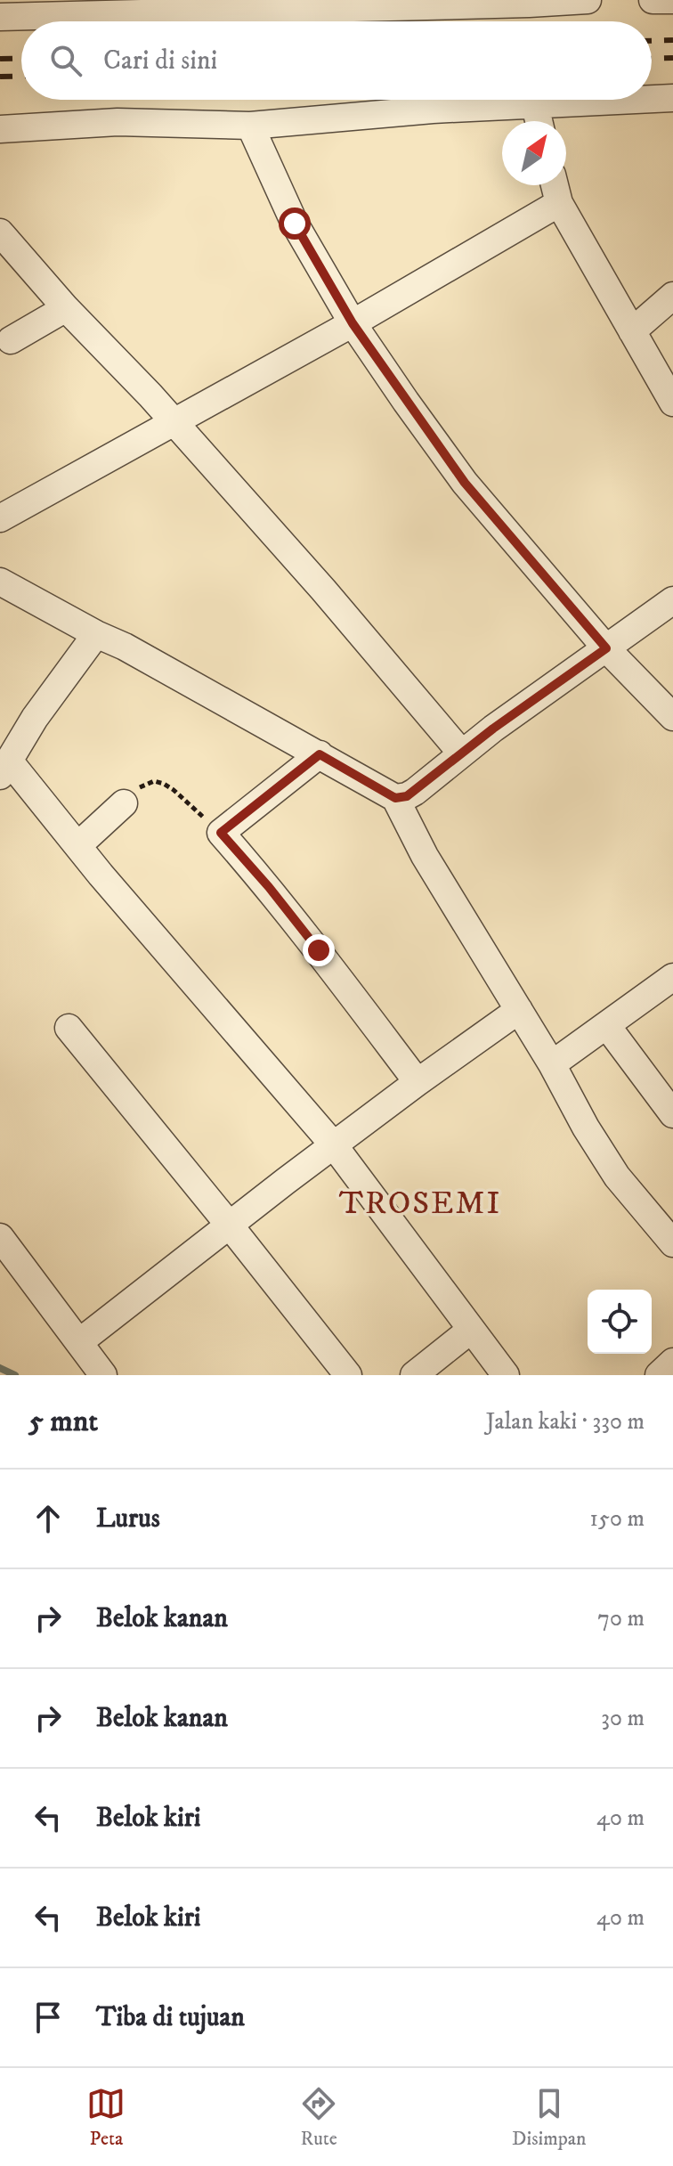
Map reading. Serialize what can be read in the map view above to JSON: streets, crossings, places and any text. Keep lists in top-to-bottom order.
{
  "districts": ["TROSEMI"],
  "north": "top right",
  "page": {
    "search": "Cari di sini",
    "heading": ["5 mnt", "Jalan kaki · 330 m"],
    "list": [
      ["Lurus", "150 m"],
      ["Belok kanan", "70 m"],
      ["Belok kanan", "30 m"],
      ["Belok kiri", "40 m"],
      ["Belok kiri", "40 m"],
      "Tiba di tujuan"
    ],
    "nav": ["Peta", "Rute", "Disimpan"]
  }
}
